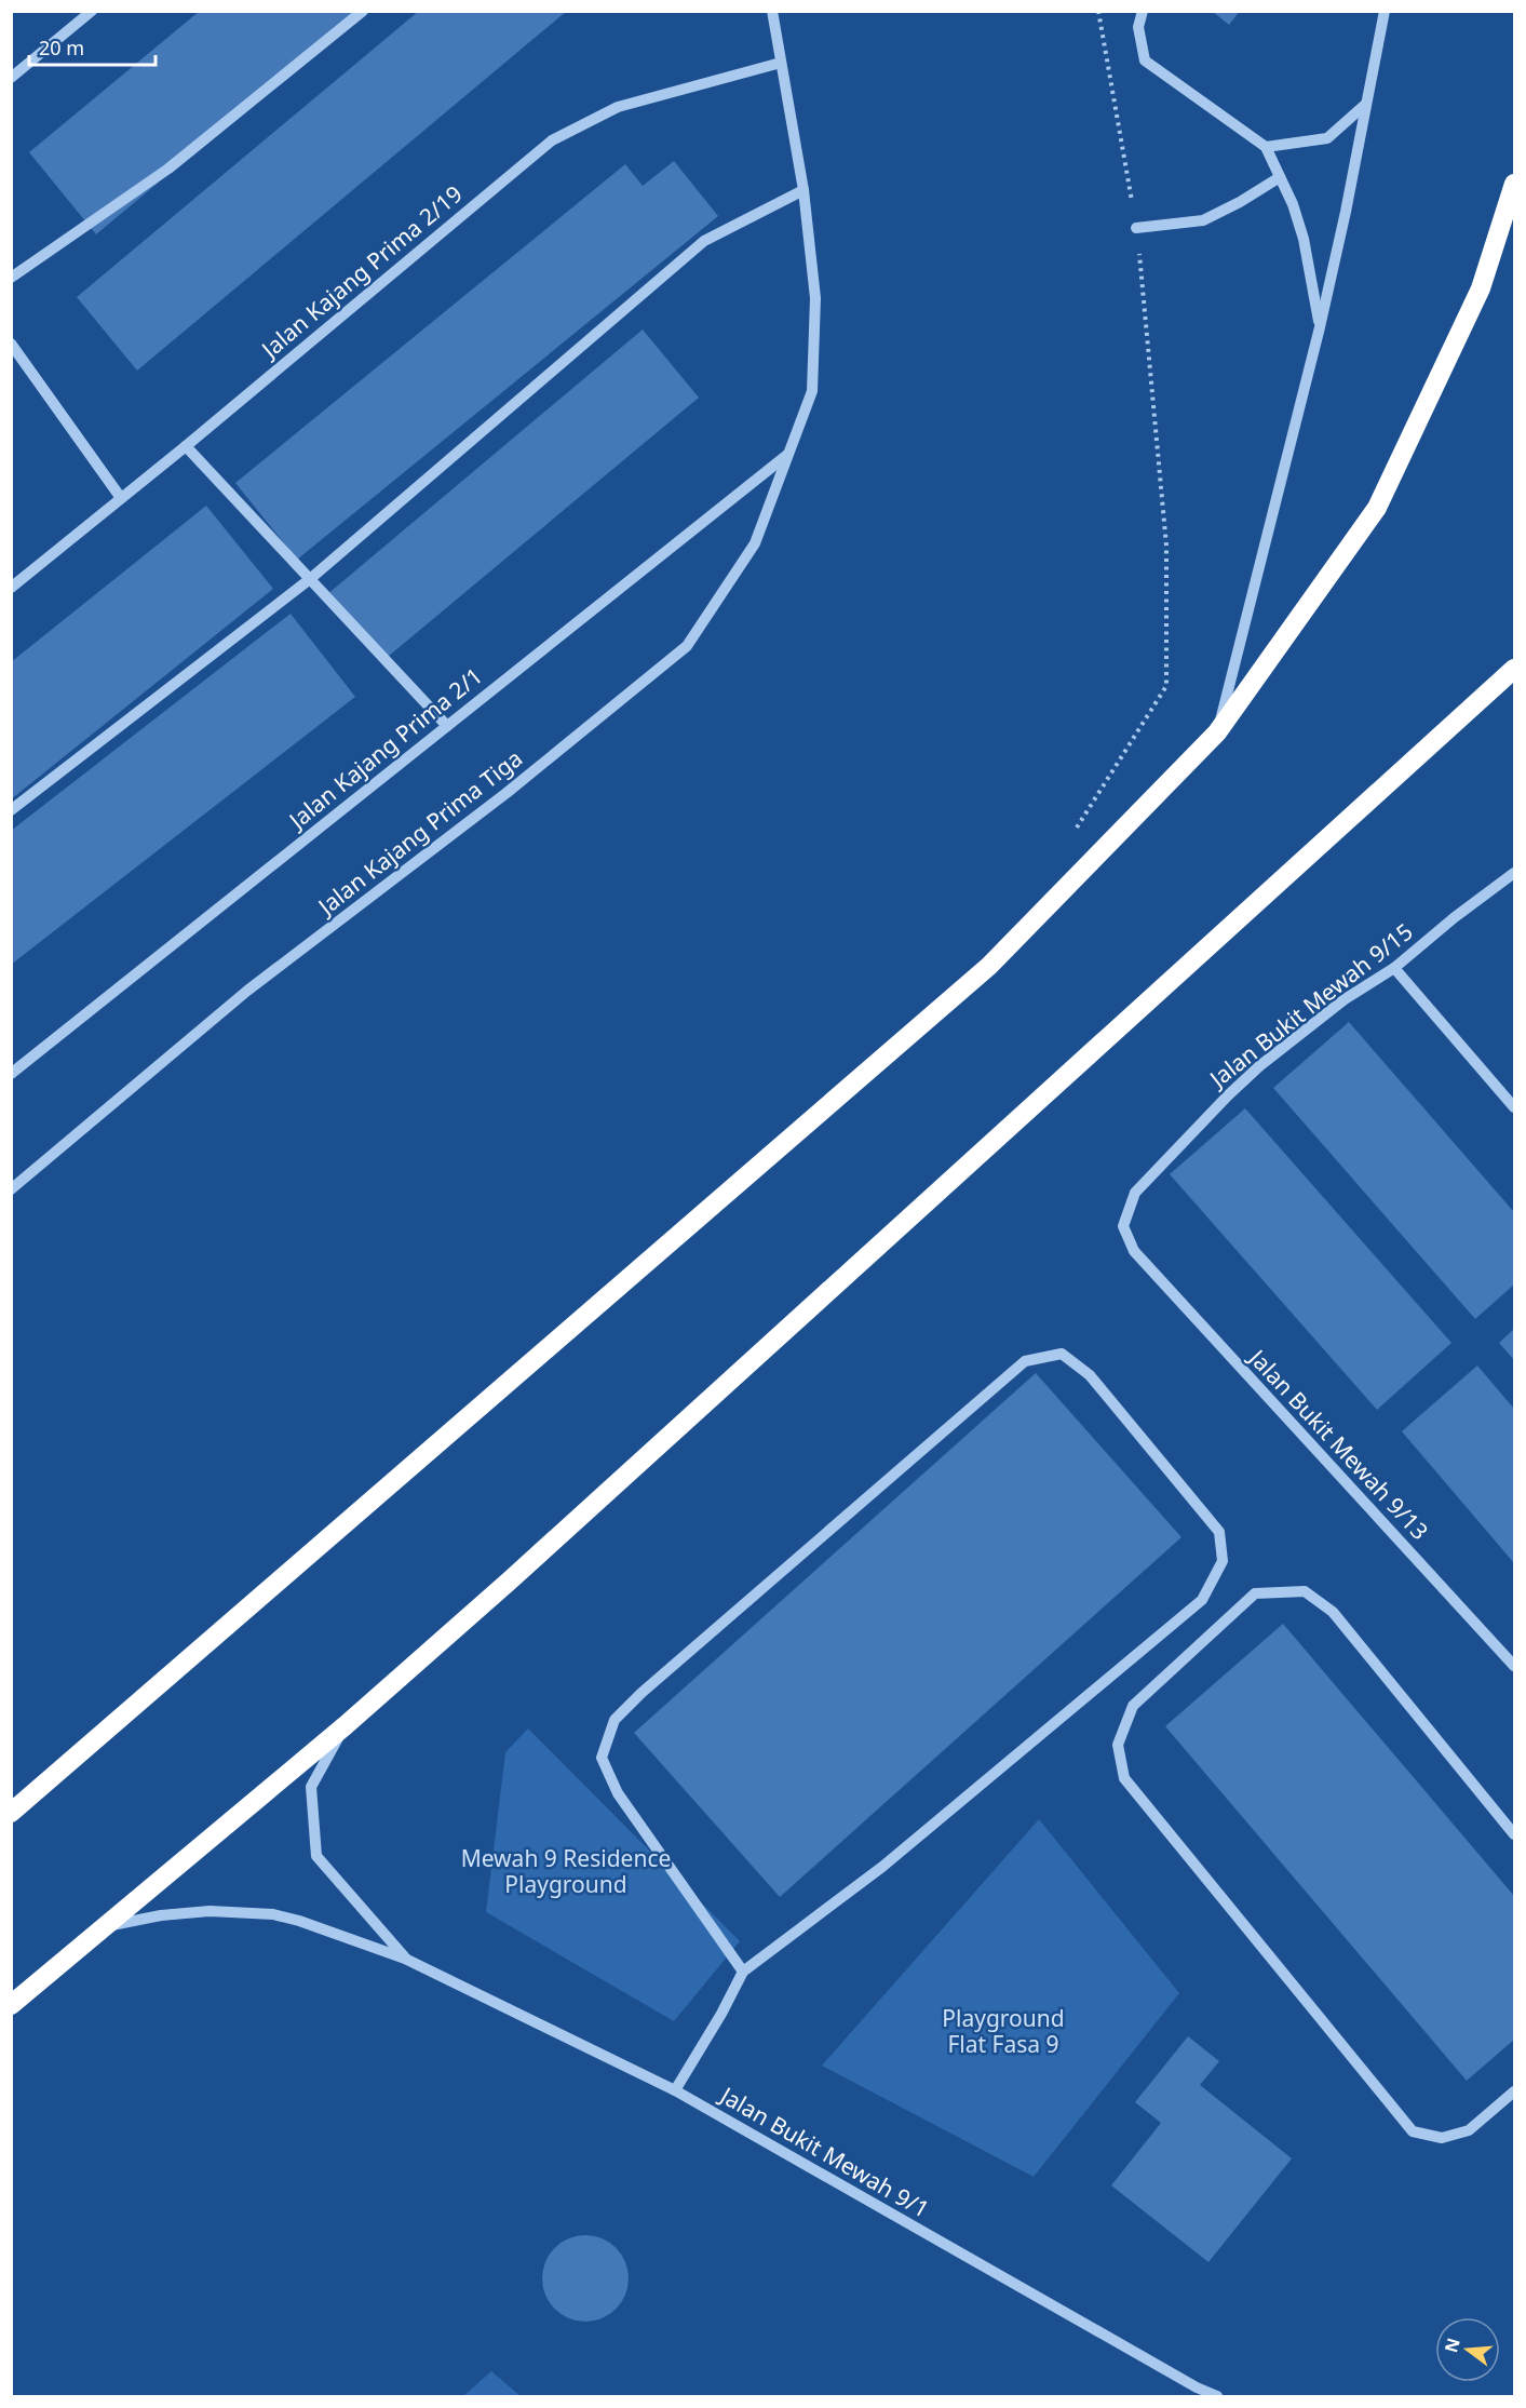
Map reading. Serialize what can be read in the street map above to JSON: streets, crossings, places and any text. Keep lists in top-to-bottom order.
{
  "streets": {
    "street": [
      "Jalan Kajang Prima 2/19",
      "Jalan Kajang Prima 2/1",
      "Jalan Kajang Prima Tiga",
      "Jalan Bukit Mewah 9/15",
      "Jalan Bukit Mewah 9/13",
      "Jalan Bukit Mewah 9/1"
    ]
  },
  "crossings": [
    ["Jalan Kajang Prima 2/1", "Jalan Kajang Prima Tiga"],
    ["Jalan Bukit Mewah 9/15", "Jalan Bukit Mewah 9/13"]
  ],
  "parks": ["Mewah 9 Residence Playground", "Playground Flat Fasa 9"],
  "scale_bar": "20 m",
  "north": "left"
}
